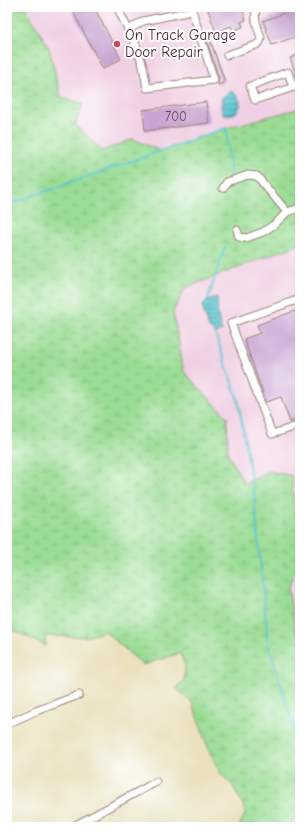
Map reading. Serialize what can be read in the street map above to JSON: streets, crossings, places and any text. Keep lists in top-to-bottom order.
{
  "places": ["On Track Garage Door Repair"],
  "house_numbers": ["700"]
}
